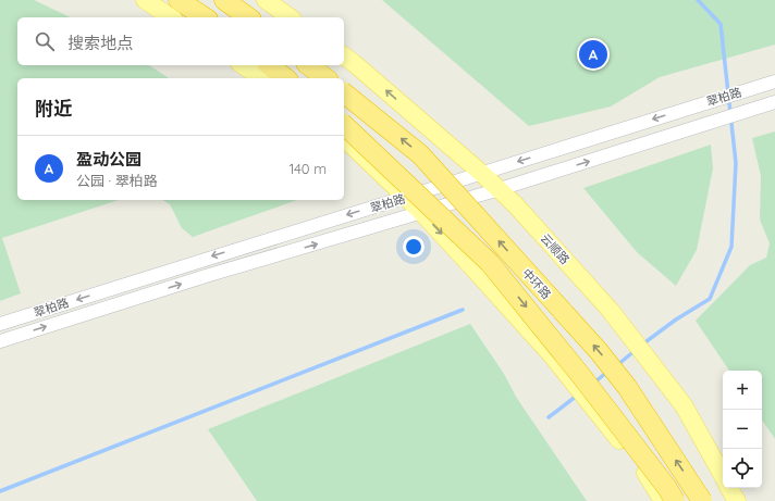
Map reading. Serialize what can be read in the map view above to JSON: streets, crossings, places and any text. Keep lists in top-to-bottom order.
{
  "streets": {
    "highway": ["中环路"],
    "main road": ["云顺路"],
    "street": ["翠柏路"]
  },
  "crossings": [
    ["翠柏路", "云顺路"]
  ],
  "page": {
    "search": "搜索地点",
    "pins": "A",
    "heading": "附近",
    "list": [
      {
        "mark": "A",
        "name": "盈动公园",
        "note": "公园 · 翠柏路",
        "value": "140 m"
      }
    ],
    "map_buttons": ["+", "−"]
  }
}
